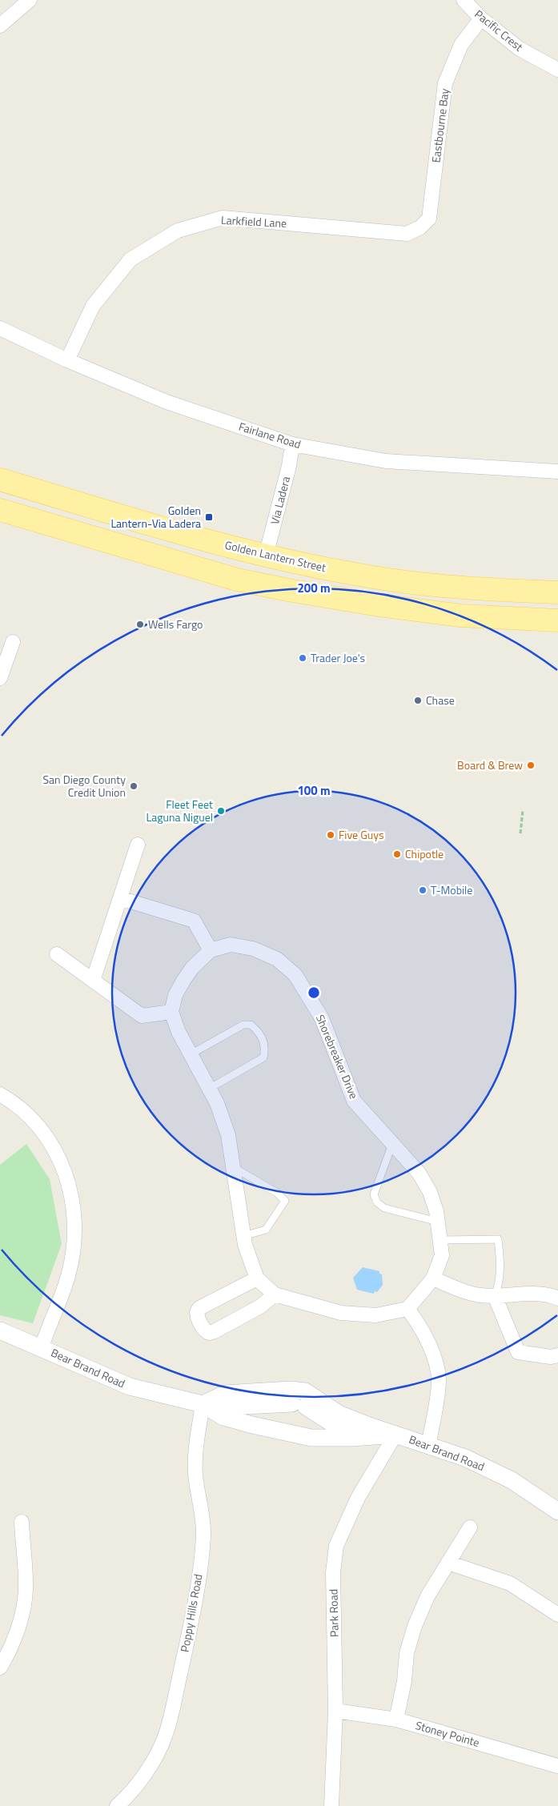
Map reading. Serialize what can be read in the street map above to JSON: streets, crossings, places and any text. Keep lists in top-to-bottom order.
{
  "streets": {
    "main road": ["Golden Lantern Street"],
    "street": [
      "Pacific Crest",
      "Eastbourne Bay",
      "Larkfield Lane",
      "Fairlane Road",
      "Via Ladera",
      "Shorebreaker Drive",
      "Bear Brand Road",
      "Poppy Hills Road",
      "Park Road",
      "Stoney Pointe"
    ]
  },
  "crossings": [
    ["Pacific Crest", "Eastbourne Bay"],
    ["Eastbourne Bay", "Larkfield Lane"],
    ["Larkfield Lane", "Fairlane Road"],
    ["Fairlane Road", "Via Ladera"],
    ["Via Ladera", "Golden Lantern Street"],
    ["Bear Brand Road", "Poppy Hills Road"],
    ["Bear Brand Road", "Park Road"],
    ["Park Road", "Stoney Pointe"]
  ],
  "places": {
    "transit": ["Golden Lantern-Via Ladera"],
    "other": [
      "Wells Fargo",
      "Trader Joe's",
      "Chase",
      "Board & Brew",
      "San Diego County Credit Union",
      "Fleet Feet Laguna Niguel",
      "Five Guys",
      "Chipotle",
      "T-Mobile"
    ]
  },
  "rings": ["200 m", "100 m"]
}
